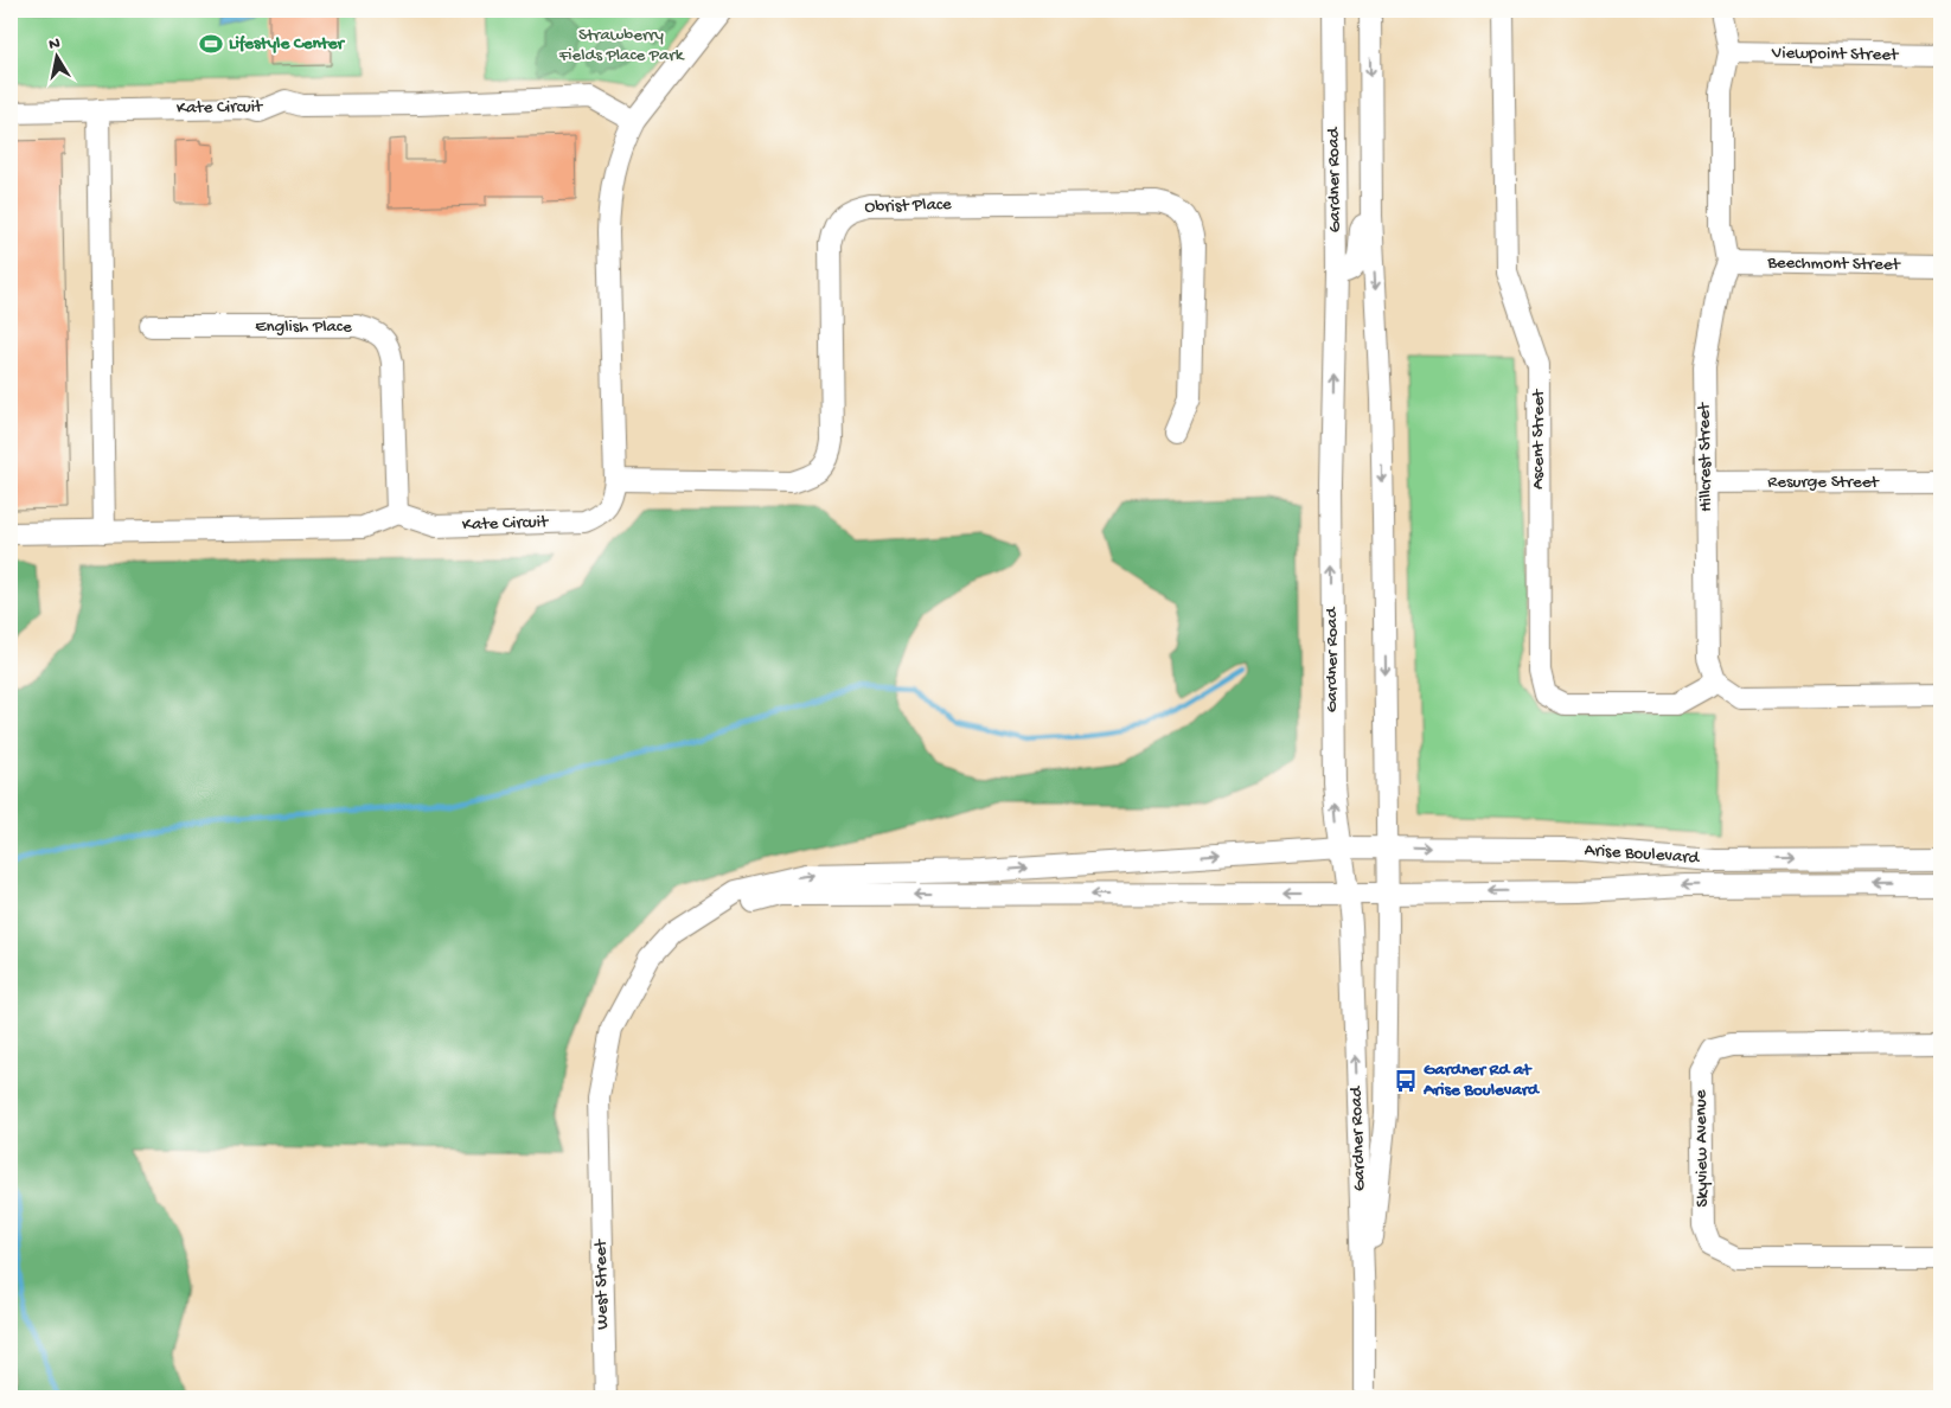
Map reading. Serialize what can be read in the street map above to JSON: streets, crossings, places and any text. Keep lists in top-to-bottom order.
{
  "streets": {
    "street": [
      "Viewpoint Street",
      "Kate Circuit",
      "Gardner Road",
      "Obrist Place",
      "Beechmont Street",
      "English Place",
      "Ascent Street",
      "Hillcrest Street",
      "Resurge Street",
      "Arise Boulevard",
      "Skyview Avenue",
      "West Street"
    ]
  },
  "crossings": [
    ["Viewpoint Street", "Hillcrest Street"],
    ["Kate Circuit", "Obrist Place"],
    ["Kate Circuit", "English Place"],
    ["Gardner Road", "Arise Boulevard"],
    ["Beechmont Street", "Hillcrest Street"],
    ["Ascent Street", "Hillcrest Street"],
    ["Hillcrest Street", "Resurge Street"],
    ["Arise Boulevard", "West Street"]
  ],
  "parks": ["Strawberry Fields Place Park"],
  "places": {
    "sports": ["Lifestyle Center"],
    "bus stop": ["Gardner Rd at Arise Boulevard"]
  },
  "north": "top"
}
